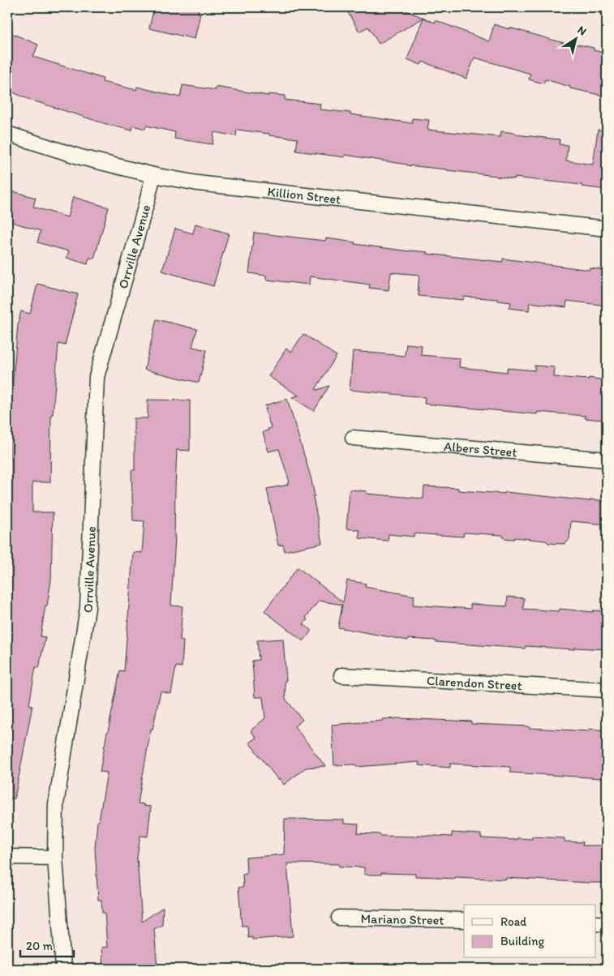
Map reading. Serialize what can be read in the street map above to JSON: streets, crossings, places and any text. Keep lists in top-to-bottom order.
{
  "streets": {
    "street": [
      "Killion Street",
      "Orrville Avenue",
      "Albers Street",
      "Clarendon Street",
      "Mariano Street"
    ]
  },
  "crossings": [
    ["Killion Street", "Orrville Avenue"]
  ],
  "legend": ["Road", "Building"],
  "scale_bar": "20 m",
  "north": "top right"
}
